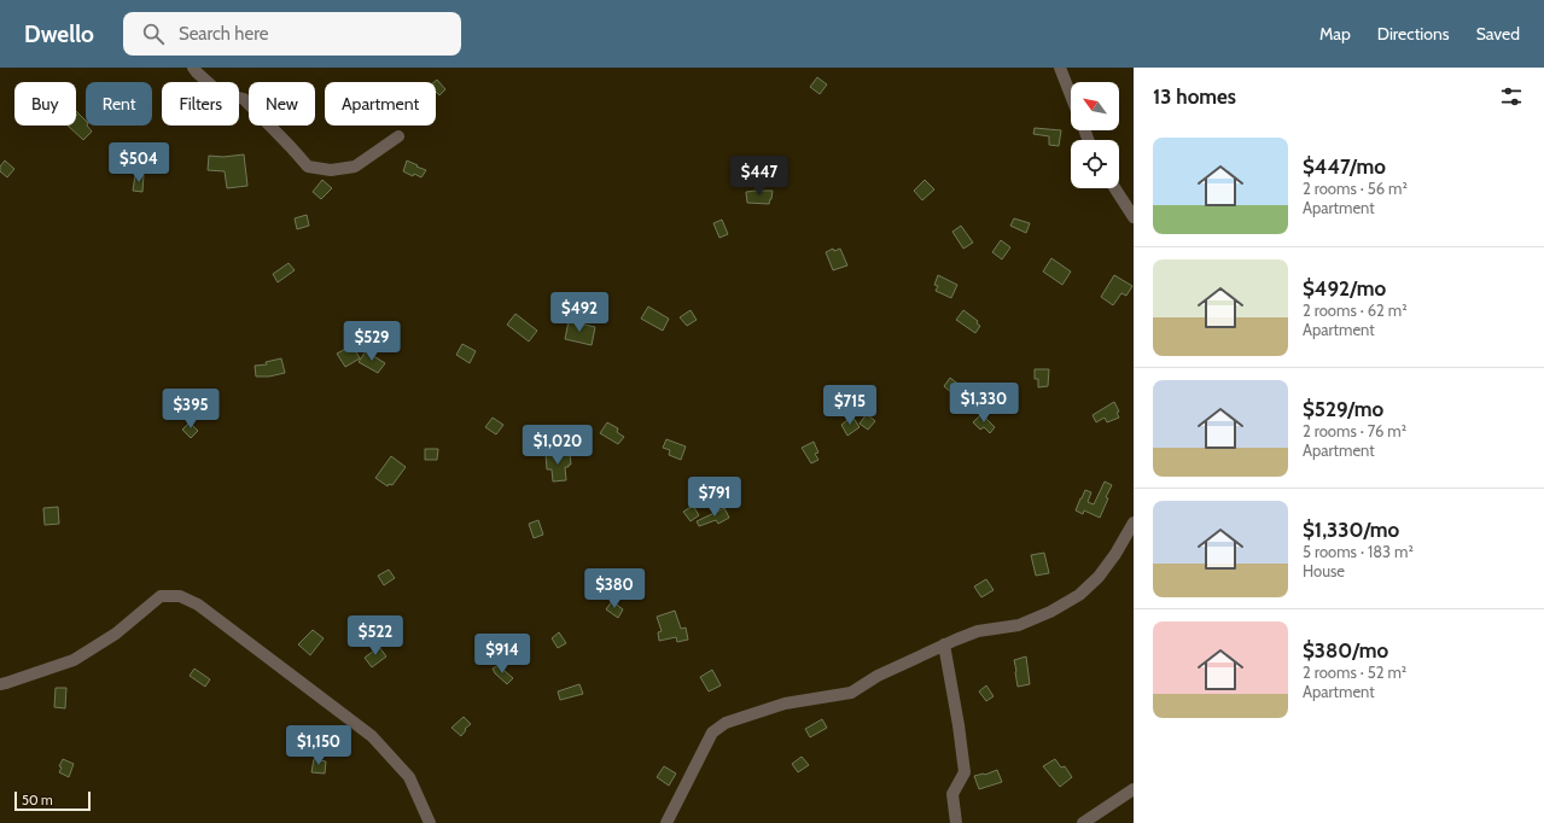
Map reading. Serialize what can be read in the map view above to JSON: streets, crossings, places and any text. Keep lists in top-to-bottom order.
{
  "scale_bar": "50 m",
  "north": "top left",
  "page": {
    "header": "Dwello",
    "search": "Search here",
    "nav": ["Map", "Directions", "Saved"],
    "heading": "13 homes",
    "chip": [
      "Buy",
      "Rent",
      "Filters",
      "New",
      "Apartment"
    ],
    "list": [
      {
        "name": "$447/mo",
        "note": "2 rooms · 56 m² · Apartment"
      },
      {
        "name": "$492/mo",
        "note": "2 rooms · 62 m² · Apartment"
      },
      {
        "name": "$529/mo",
        "note": "2 rooms · 76 m² · Apartment"
      },
      {
        "name": "$1,330/mo",
        "note": "5 rooms · 183 m² · House"
      },
      {
        "name": "$380/mo",
        "note": "2 rooms · 52 m² · Apartment"
      }
    ],
    "price": [
      "$504",
      "$447",
      "$492",
      "$529",
      "$1,330",
      "$715",
      "$395",
      "$1,020",
      "$791",
      "$380",
      "$522",
      "$914",
      "$1,150"
    ],
    "scale": "50 m"
  }
}
